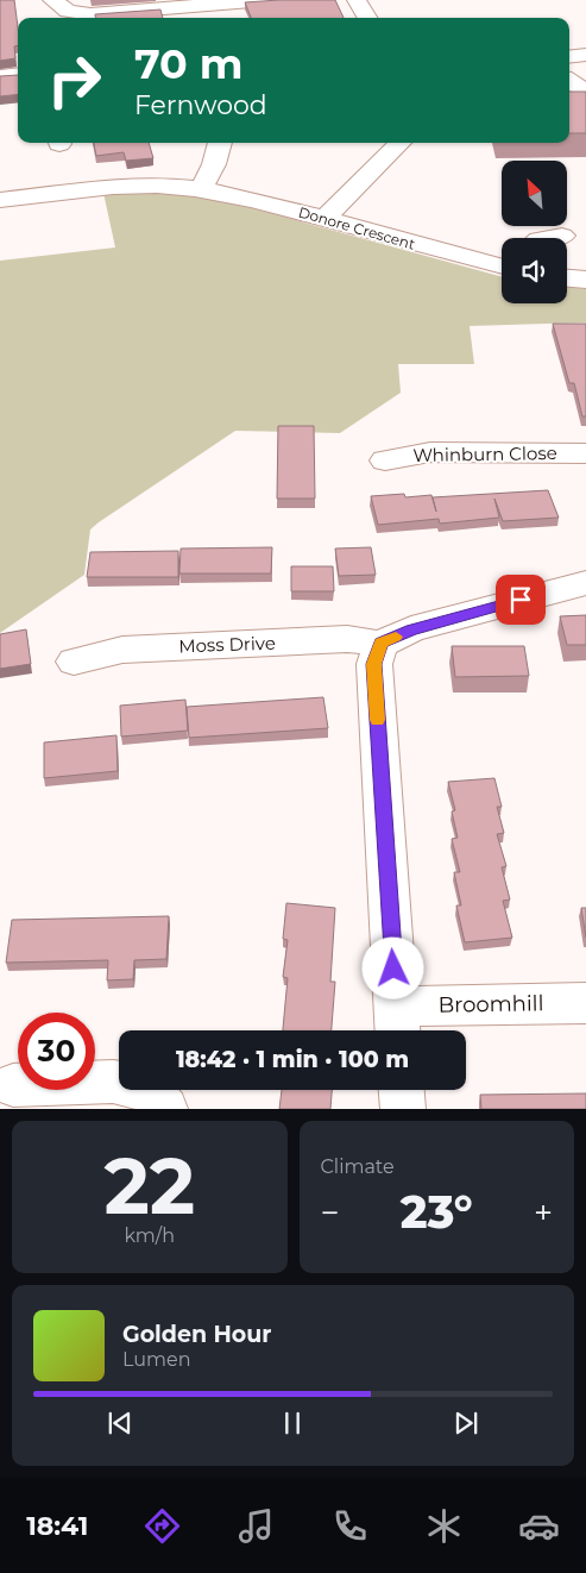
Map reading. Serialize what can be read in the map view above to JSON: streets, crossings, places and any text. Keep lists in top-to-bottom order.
{
  "streets": {
    "street": [
      "Donore Crescent",
      "Whinburn Close",
      "Moss Drive",
      "Broomhill"
    ]
  },
  "crossings": [
    ["Moss Drive", "Broomhill"]
  ],
  "north": "top left",
  "page": {
    "turn": ["70 m", "Fernwood"],
    "limit": "30",
    "trip": "18:42 · 1 min · 100 m",
    "tile": [
      ["22", "km/h"],
      "Climate"
    ],
    "heat": ["−", "23°", "+"],
    "song": ["Golden Hour", "Lumen"],
    "tabs": "18:41"
  }
}
